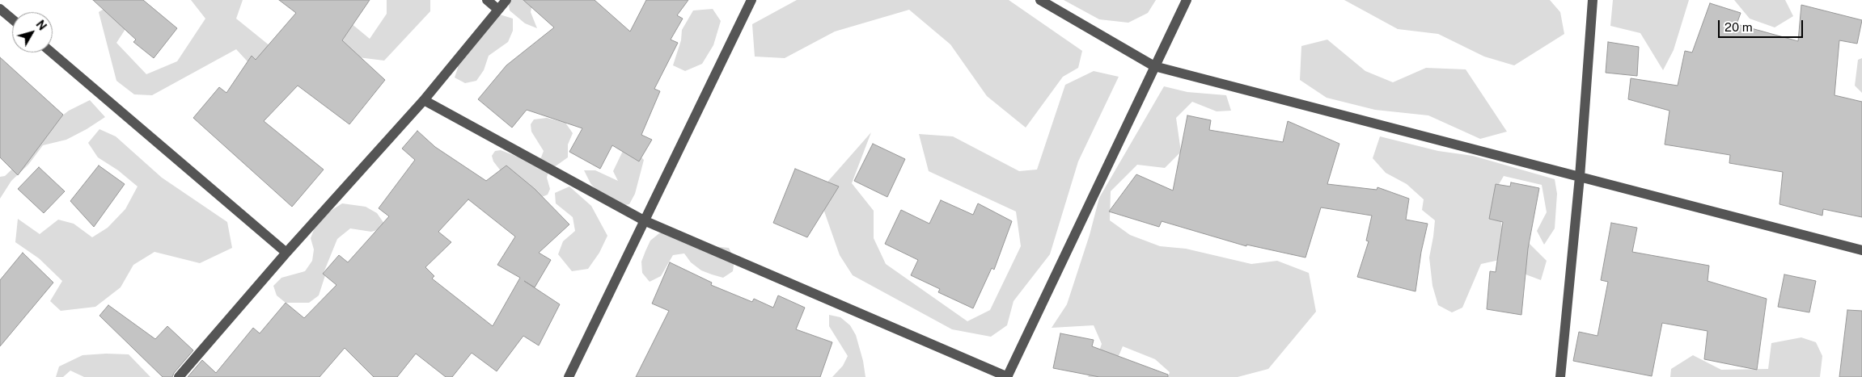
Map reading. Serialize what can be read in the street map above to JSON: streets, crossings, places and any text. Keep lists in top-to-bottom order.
{
  "scale_bar": "20 m",
  "north": "top right"
}
